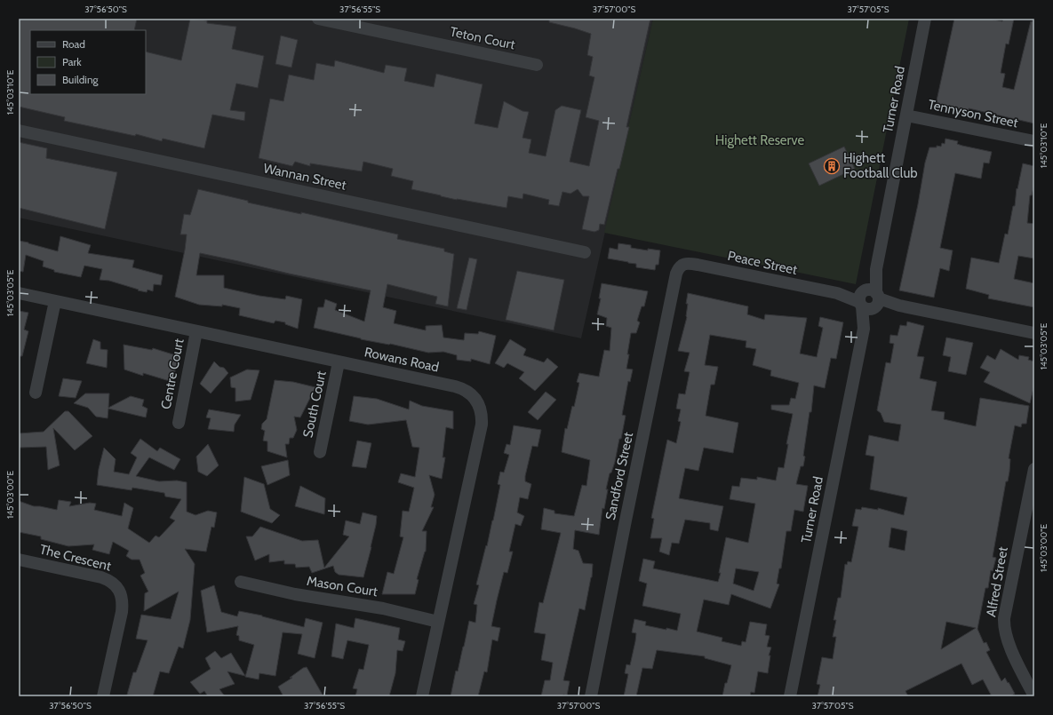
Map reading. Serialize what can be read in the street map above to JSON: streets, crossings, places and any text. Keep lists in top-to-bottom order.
{
  "streets": {
    "street": [
      "Teton Court",
      "Turner Road",
      "Tennyson Street",
      "Wannan Street",
      "Peace Street",
      "Rowans Road",
      "Centre Court",
      "South Court",
      "Sandford Street",
      "The Crescent",
      "Alfred Street",
      "Mason Court"
    ]
  },
  "crossings": [
    ["Turner Road", "Tennyson Street"],
    ["Turner Road", "Peace Street"],
    ["Peace Street", "Sandford Street"],
    ["Rowans Road", "Centre Court"],
    ["Rowans Road", "South Court"],
    ["Rowans Road", "Mason Court"]
  ],
  "parks": ["Highett Reserve"],
  "places": {
    "building": ["Highett Football Club"]
  },
  "legend": ["Road", "Park", "Building"],
  "coordinates": [
    "37°56'50\"S",
    "37°56'55\"S",
    "37°57'00\"S",
    "37°57'05\"S",
    "145°03'10\"E",
    "145°03'05\"E",
    "145°03'00\"E"
  ]
}
